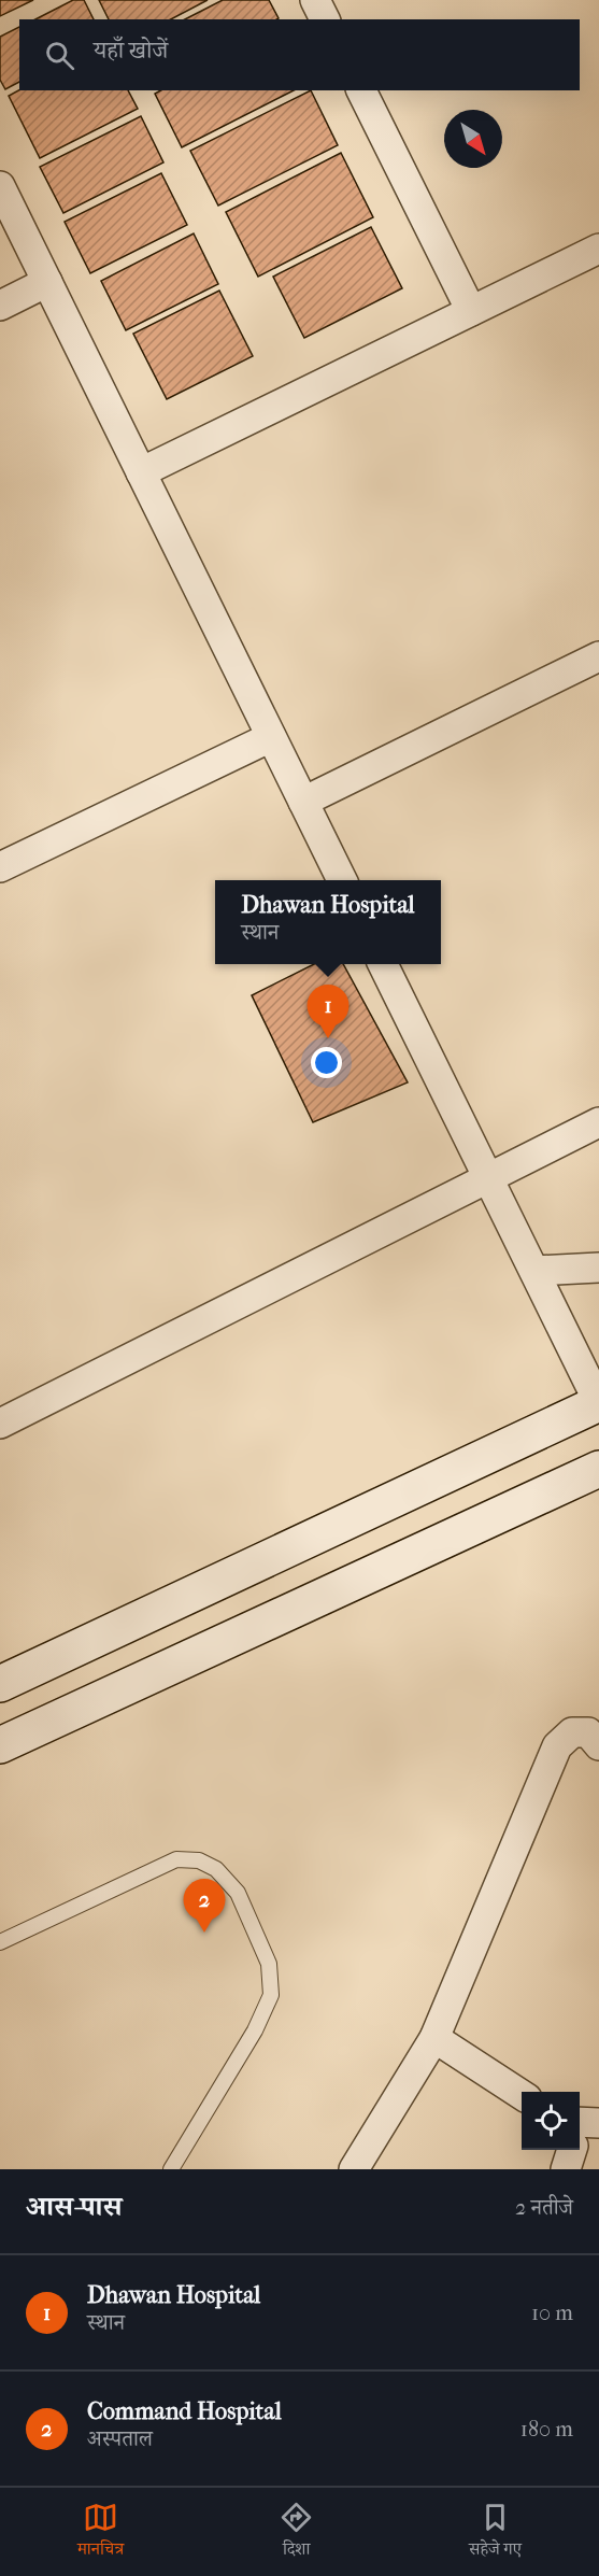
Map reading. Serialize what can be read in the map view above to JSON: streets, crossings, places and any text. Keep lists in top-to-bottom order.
{
  "north": "bottom right",
  "page": {
    "search": "यहाँ खोजें",
    "popup": ["Dhawan Hospital", "स्थान"],
    "pins": ["1", "2"],
    "heading": ["आस-पास", "2 नतीजे"],
    "list": [
      {
        "mark": "1",
        "name": "Dhawan Hospital",
        "note": "स्थान",
        "value": "10 m"
      },
      {
        "mark": "2",
        "name": "Command Hospital",
        "note": "अस्पताल",
        "value": "180 m"
      }
    ],
    "nav": ["मानचित्र", "दिशा", "सहेजे गए"]
  }
}
